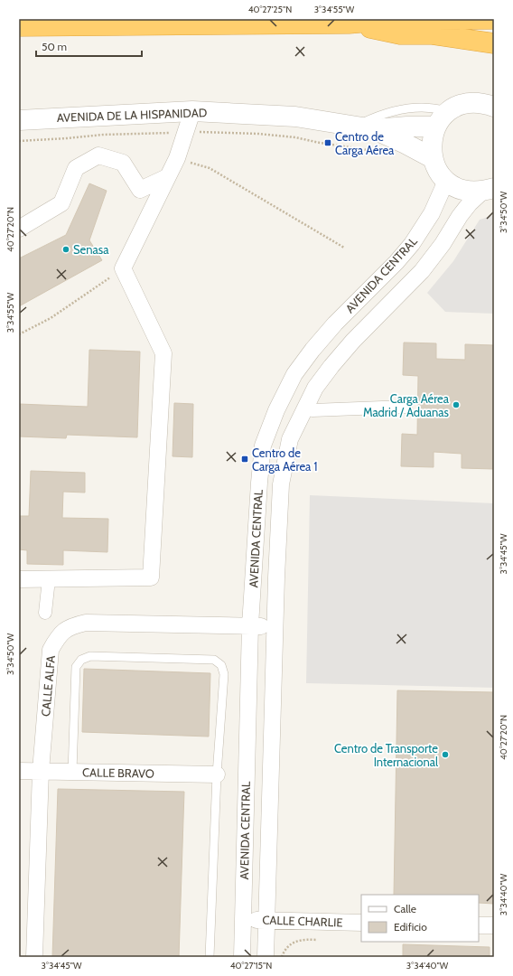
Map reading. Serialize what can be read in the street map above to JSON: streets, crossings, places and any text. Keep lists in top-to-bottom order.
{
  "streets": {
    "street": [
      "AVENIDA DE LA HISPANIDAD",
      "AVENIDA CENTRAL",
      "CALLE ALFA",
      "CALLE BRAVO",
      "CALLE CHARLIE"
    ]
  },
  "crossings": [
    ["AVENIDA CENTRAL", "CALLE ALFA"],
    ["AVENIDA CENTRAL", "CALLE CHARLIE"],
    ["CALLE ALFA", "CALLE BRAVO"]
  ],
  "places": {
    "transit": ["Centro de Carga Aérea", "Centro de Carga Aérea 1"],
    "other": ["Senasa", "Carga Aérea Madrid / Aduanas", "Centro de Transporte Internacional"]
  },
  "legend": ["Calle", "Edificio"],
  "scale_bar": "50 m",
  "coordinates": [
    "40°27'25\"N",
    "3°34'55\"W",
    "3°34'50\"W",
    "40°27'20\"N",
    "3°34'45\"W",
    "3°34'40\"W",
    "40°27'15\"N"
  ]
}
